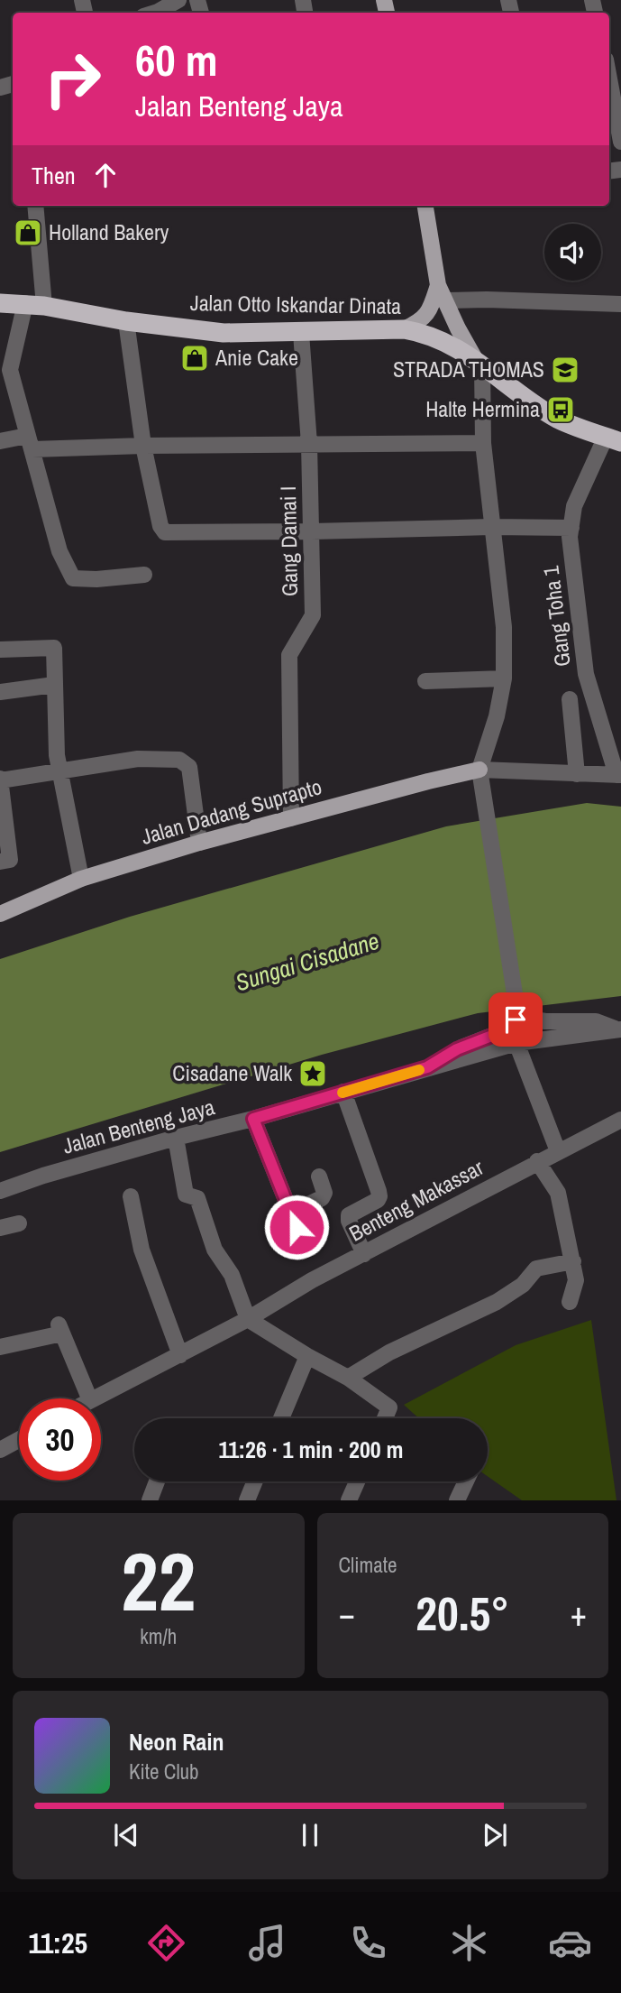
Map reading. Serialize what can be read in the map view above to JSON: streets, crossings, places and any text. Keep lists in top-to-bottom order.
{
  "streets": {
    "highway": ["Jalan Otto Iskandar Dinata"],
    "main road": ["Jalan Dadang Suprapto"],
    "street": [
      "Gang Damai I",
      "Gang Toha 1",
      "Jalan Benteng Jaya",
      "Benteng Makassar"
    ]
  },
  "crossings": [
    ["Jalan Otto Iskandar Dinata", "Gang Damai I"],
    ["Jalan Otto Iskandar Dinata", "Gang Toha 1"],
    ["Gang Damai I", "Jalan Dadang Suprapto"]
  ],
  "water": ["Sungai Cisadane"],
  "places": {
    "shop": ["Holland Bakery", "Anie Cake"],
    "school or university": ["STRADA THOMAS"],
    "bus stop": ["Halte Hermina"],
    "place": ["Cisadane Walk"]
  },
  "page": {
    "turn": ["60 m", "Jalan Benteng Jaya"],
    "then": "Then",
    "limit": "30",
    "trip": "11:26 · 1 min · 200 m",
    "tile": [
      ["22", "km/h"],
      "Climate"
    ],
    "heat": ["−", "20.5°", "+"],
    "song": ["Neon Rain", "Kite Club"],
    "tabs": "11:25"
  }
}
